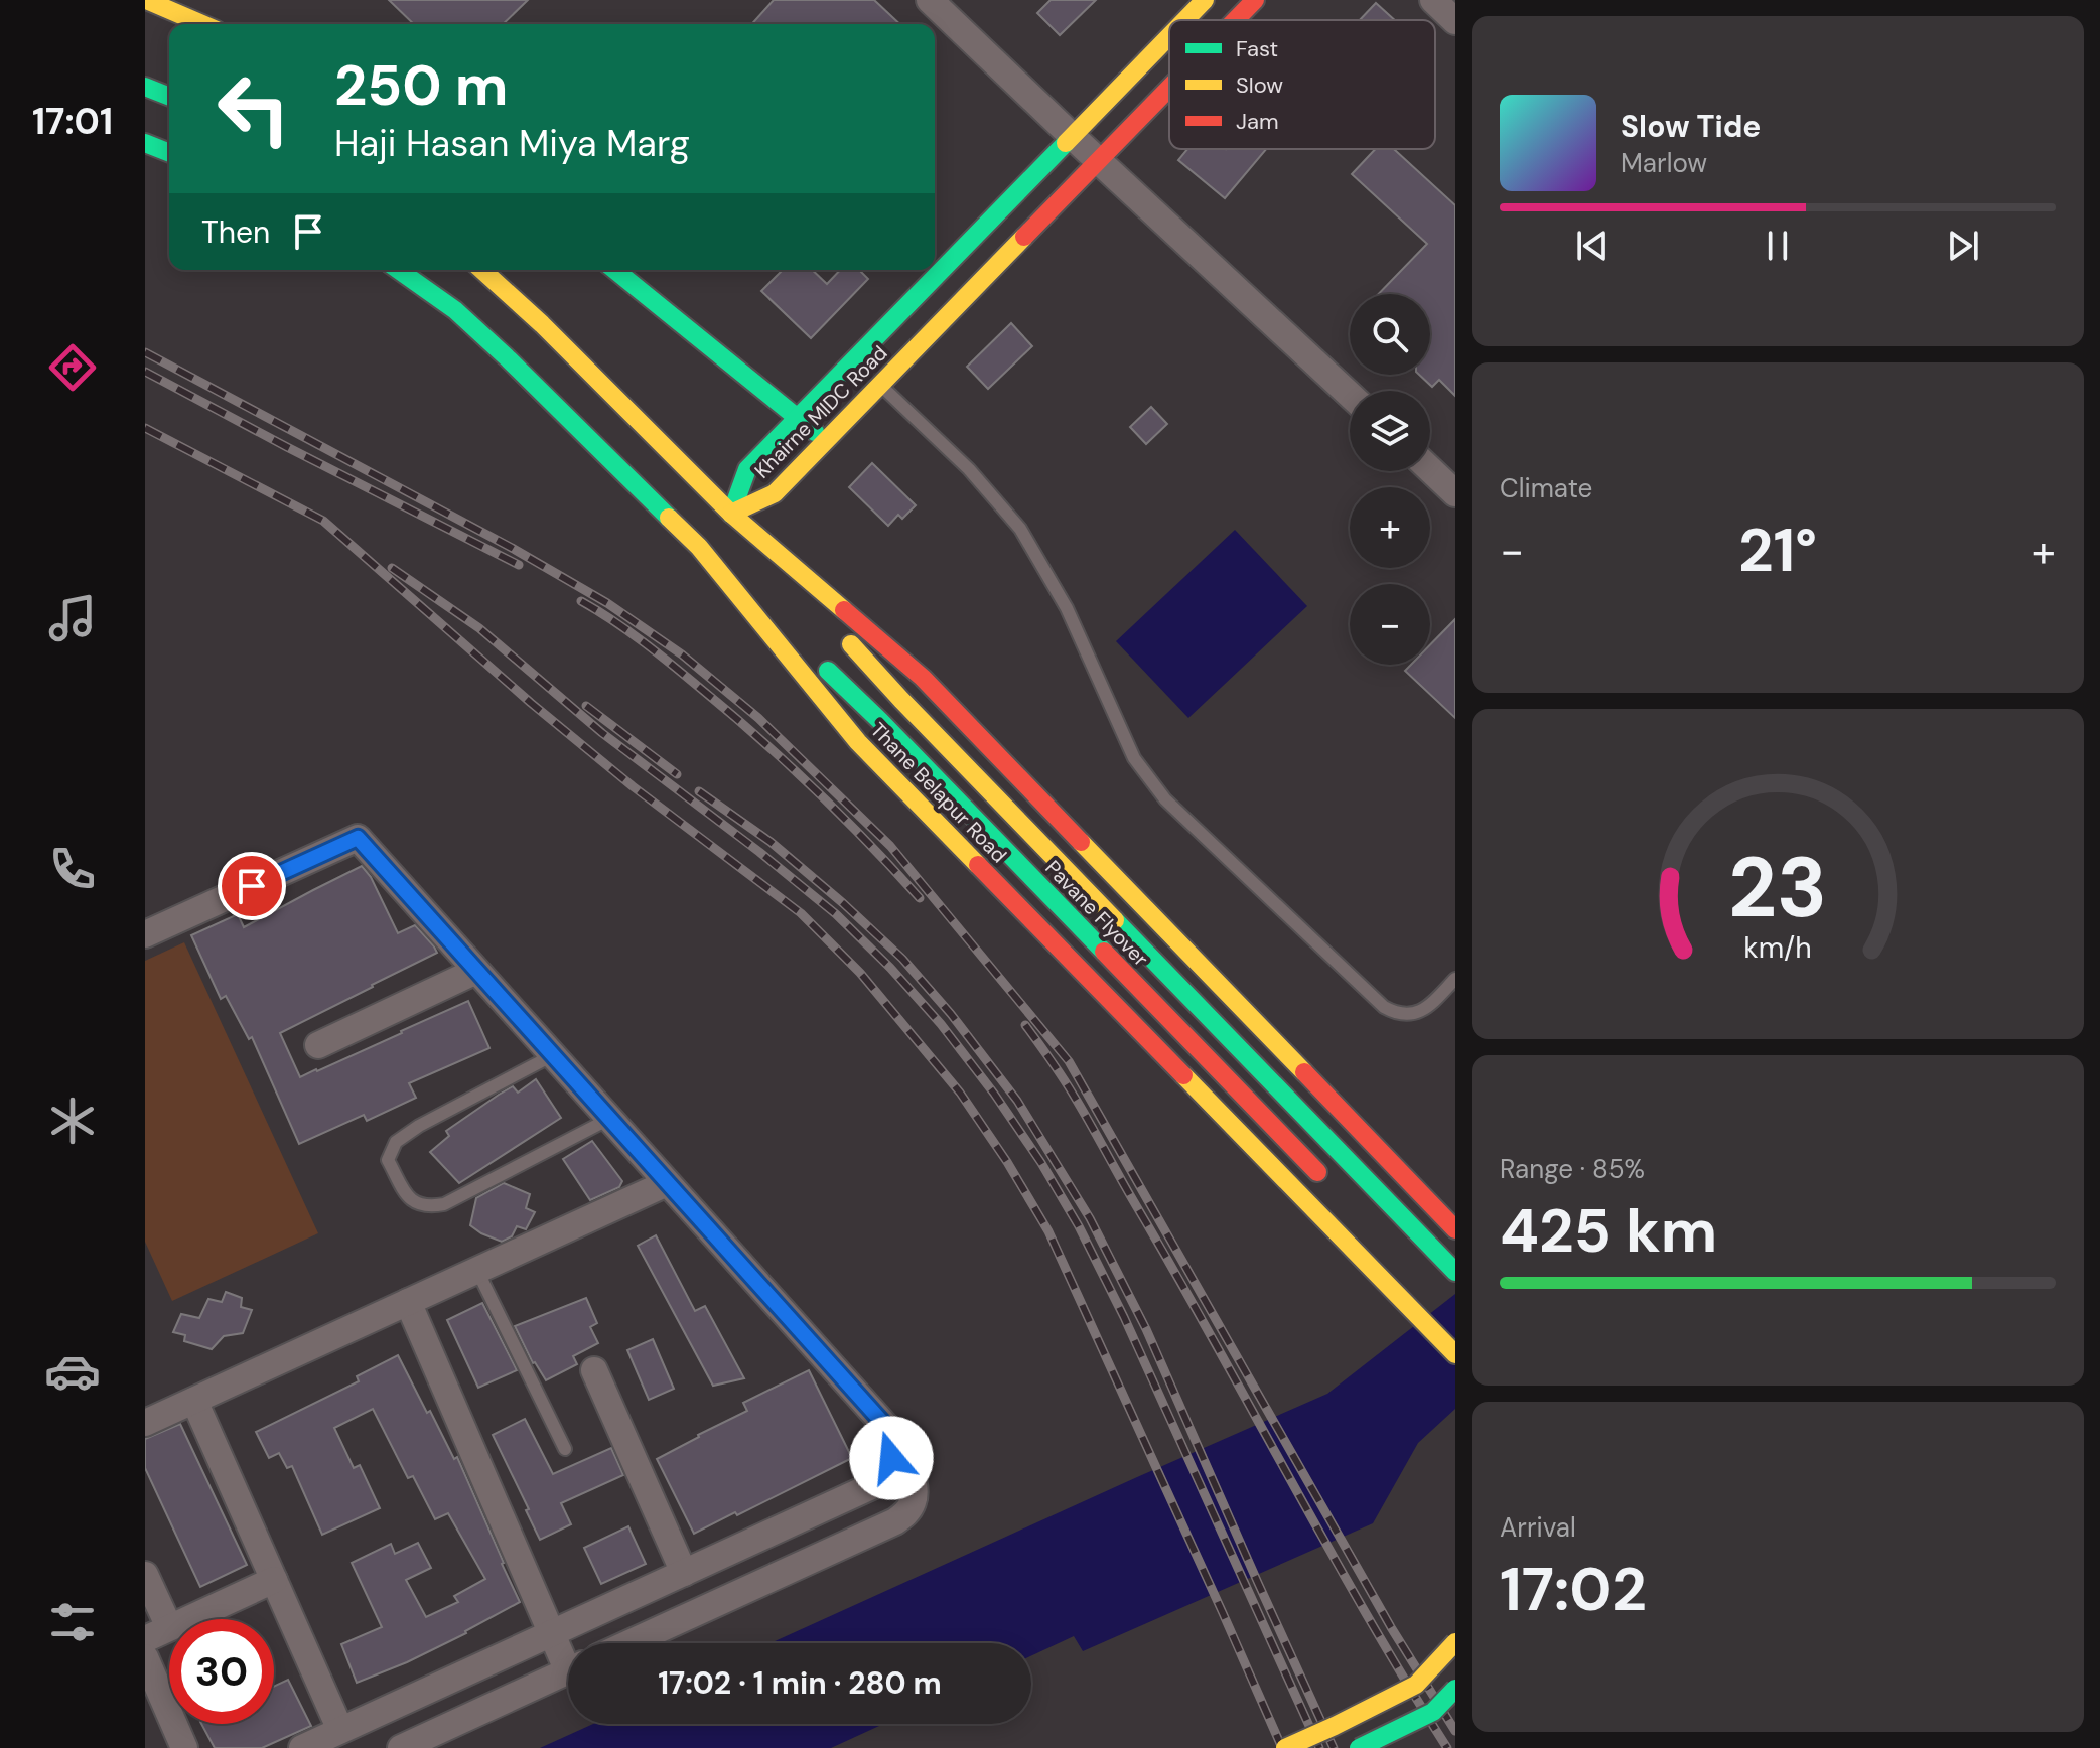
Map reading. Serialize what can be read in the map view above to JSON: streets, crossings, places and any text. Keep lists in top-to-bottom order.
{
  "streets": {
    "main road": ["Khairne MIDC Road", "Thane Belapur Road", "Pavane Flyover"]
  },
  "crossings": [
    ["Khairne MIDC Road", "Pavane Flyover"],
    ["Thane Belapur Road", "Pavane Flyover"]
  ],
  "legend": ["Fast", "Slow", "Jam"],
  "page": {
    "tabs": "17:01",
    "turn": ["250 m", "Haji Hasan Miya Marg"],
    "song": ["Slow Tide", "Marlow"],
    "then": "Then",
    "map_buttons": ["+", "−"],
    "tile": [
      "Climate",
      ["Range · 85%", "425 km"],
      ["Arrival", "17:02"]
    ],
    "heat": ["−", "21°", "+"],
    "limit": "30",
    "trip": "17:02 · 1 min · 280 m",
    "gauge": ["23", "km/h"]
  }
}
